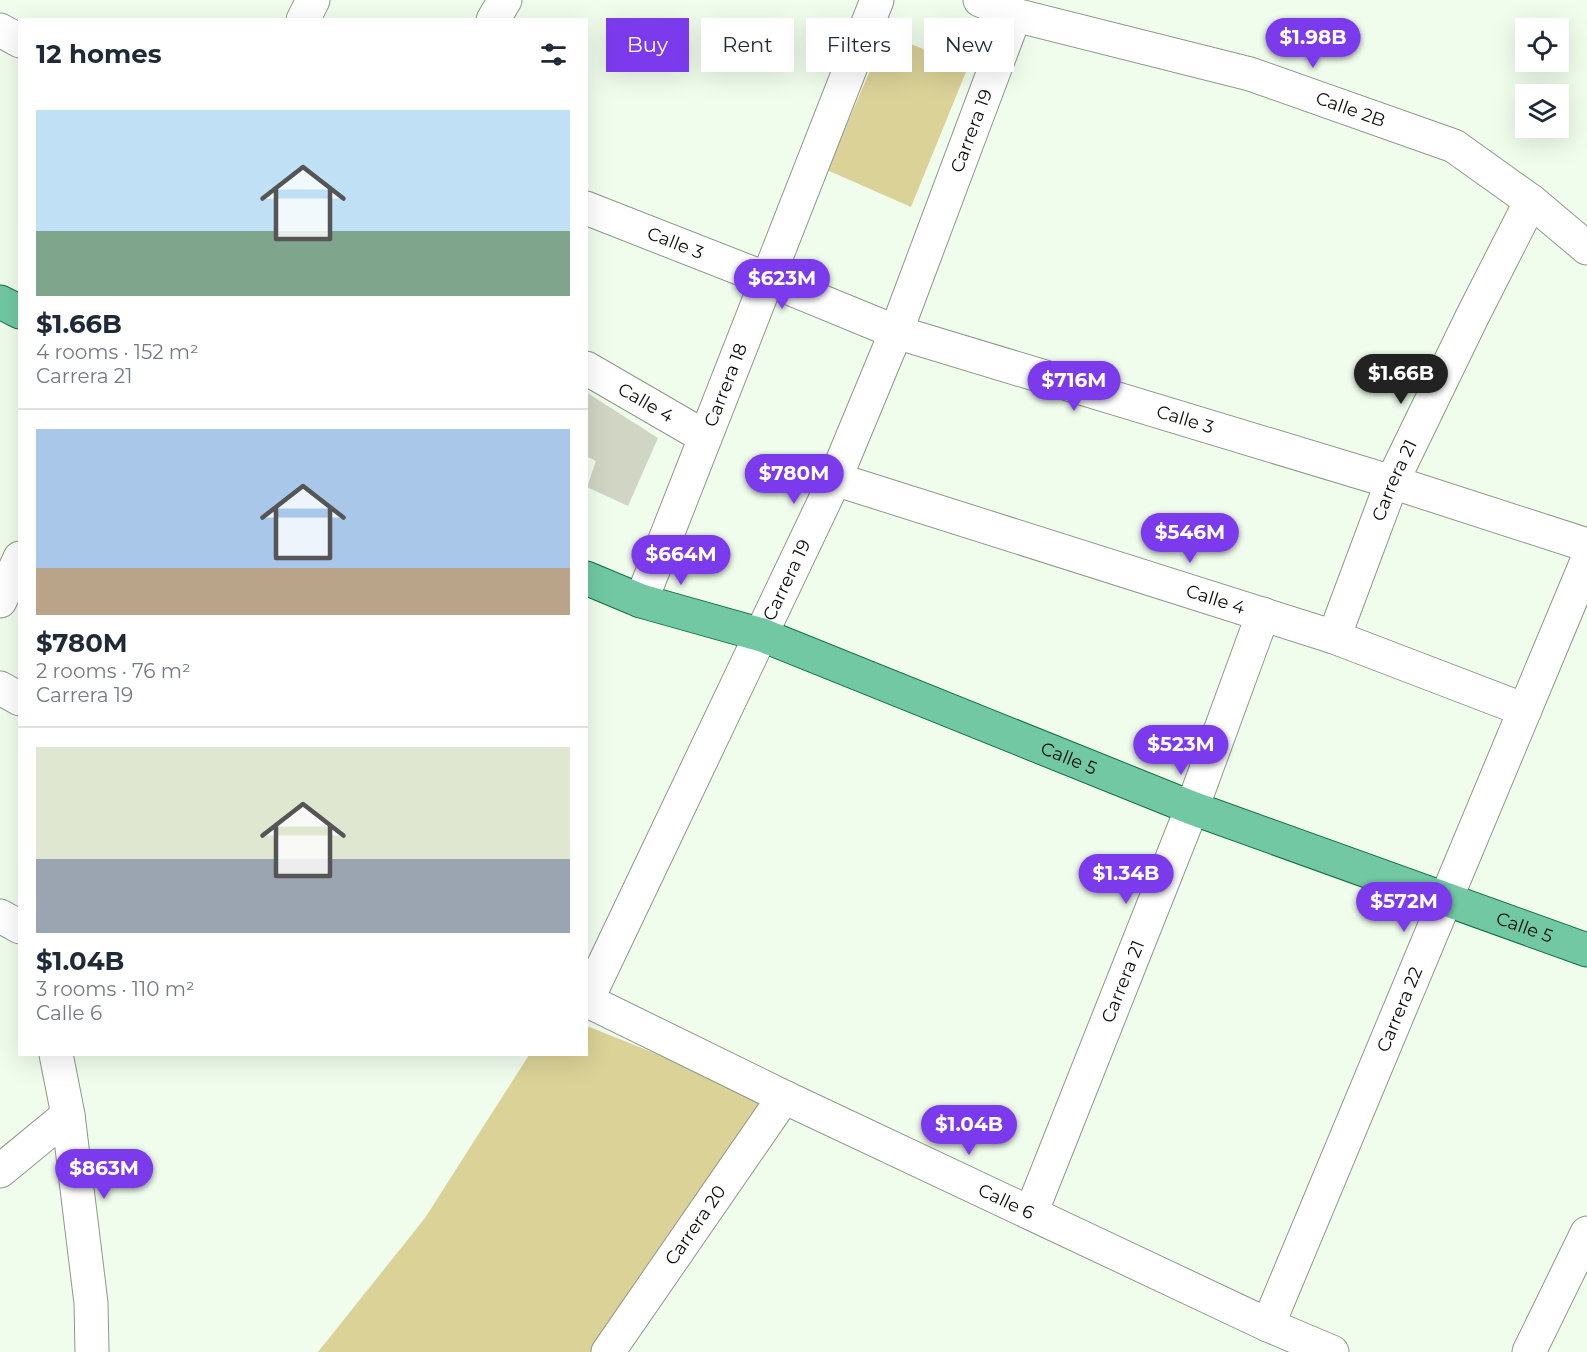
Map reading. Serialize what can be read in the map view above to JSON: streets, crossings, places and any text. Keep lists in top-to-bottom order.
{
  "streets": {
    "main road": ["Calle 5"],
    "street": [
      "Calle 2B",
      "Carrera 19",
      "Calle 3",
      "Carrera 18",
      "Calle 4",
      "Carrera 21",
      "Carrera 22",
      "Calle 6",
      "Carrera 20"
    ]
  },
  "crossings": [
    ["Calle 2B", "Carrera 19"],
    ["Calle 2B", "Carrera 21"],
    ["Carrera 19", "Calle 3"],
    ["Carrera 19", "Calle 4"],
    ["Carrera 19", "Calle 5"],
    ["Calle 3", "Carrera 18"],
    ["Calle 3", "Carrera 21"],
    ["Carrera 18", "Calle 4"],
    ["Carrera 18", "Calle 5"],
    ["Calle 4", "Carrera 21"],
    ["Calle 4", "Carrera 22"],
    ["Carrera 21", "Calle 5"],
    ["Carrera 21", "Calle 6"],
    ["Calle 5", "Carrera 22"],
    ["Carrera 22", "Calle 6"],
    ["Calle 6", "Carrera 20"]
  ],
  "page": {
    "price": [
      "$1.98B",
      "$623M",
      "$1.66B",
      "$716M",
      "$780M",
      "$546M",
      "$664M",
      "$523M",
      "$1.34B",
      "$572M",
      "$1.04B",
      "$863M"
    ],
    "chip": [
      "Buy",
      "Rent",
      "Filters",
      "New"
    ],
    "heading": "12 homes",
    "list": [
      {
        "name": "$1.66B",
        "note": "4 rooms · 152 m² · Carrera 21"
      },
      {
        "name": "$780M",
        "note": "2 rooms · 76 m² · Carrera 19"
      },
      {
        "name": "$1.04B",
        "note": "3 rooms · 110 m² · Calle 6"
      }
    ]
  }
}
